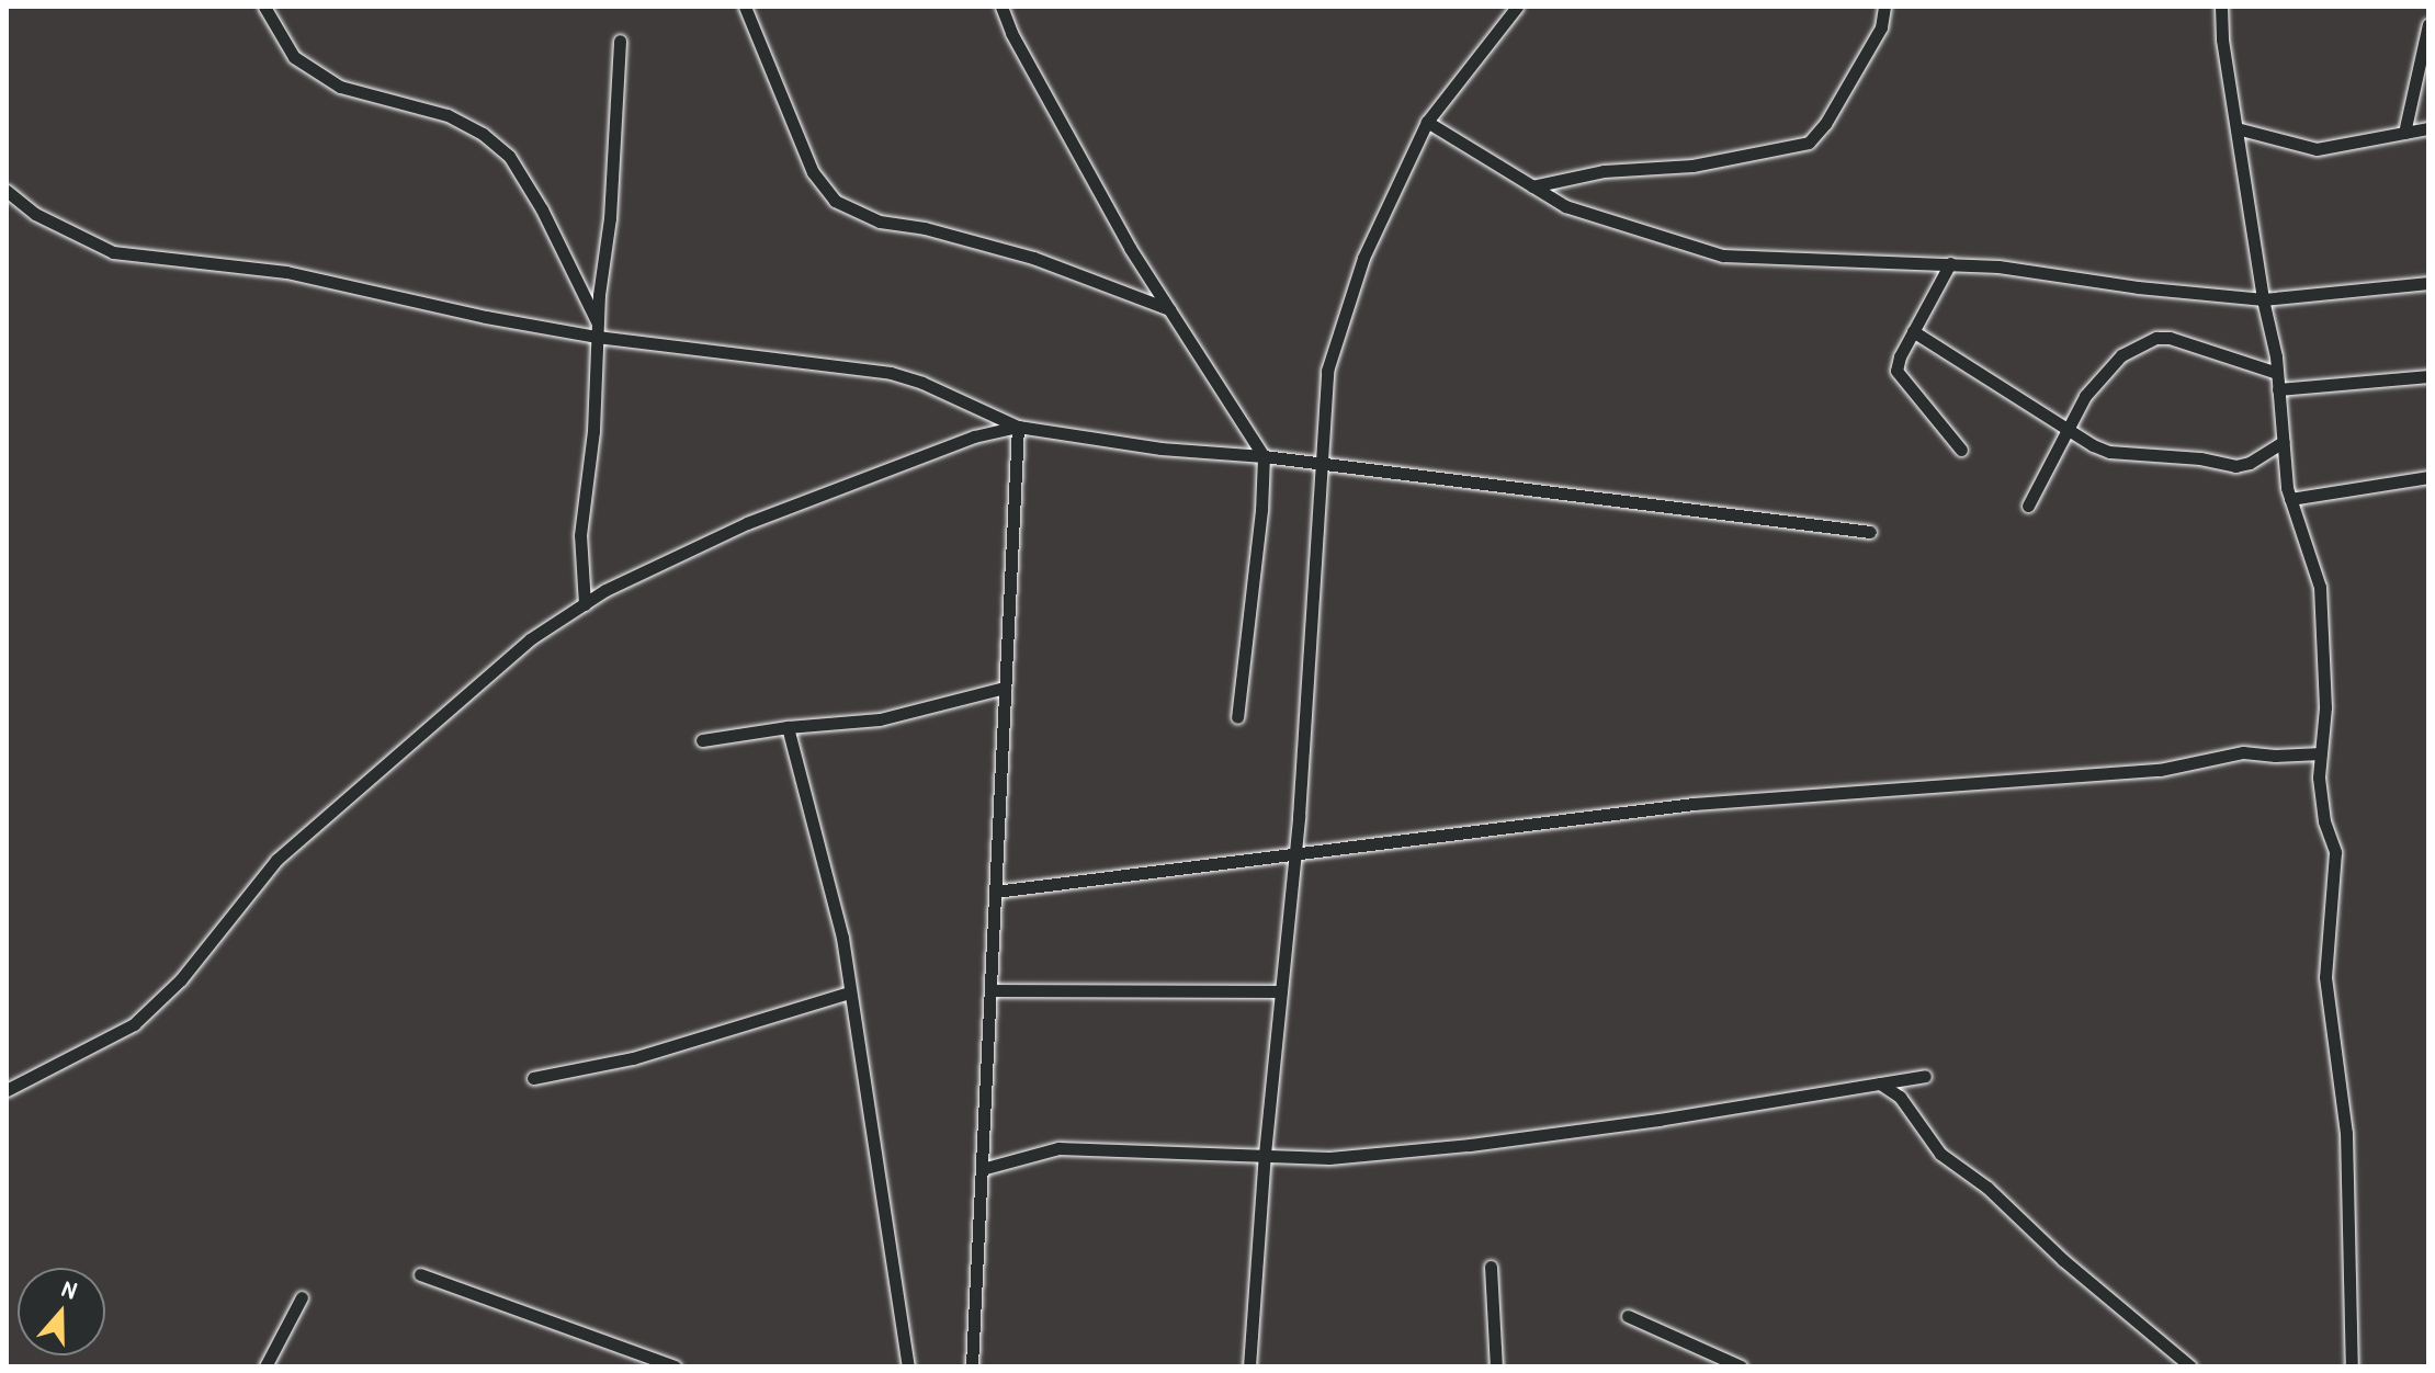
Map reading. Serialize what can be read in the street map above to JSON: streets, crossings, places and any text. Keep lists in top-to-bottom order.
{
  "north": "top"
}
